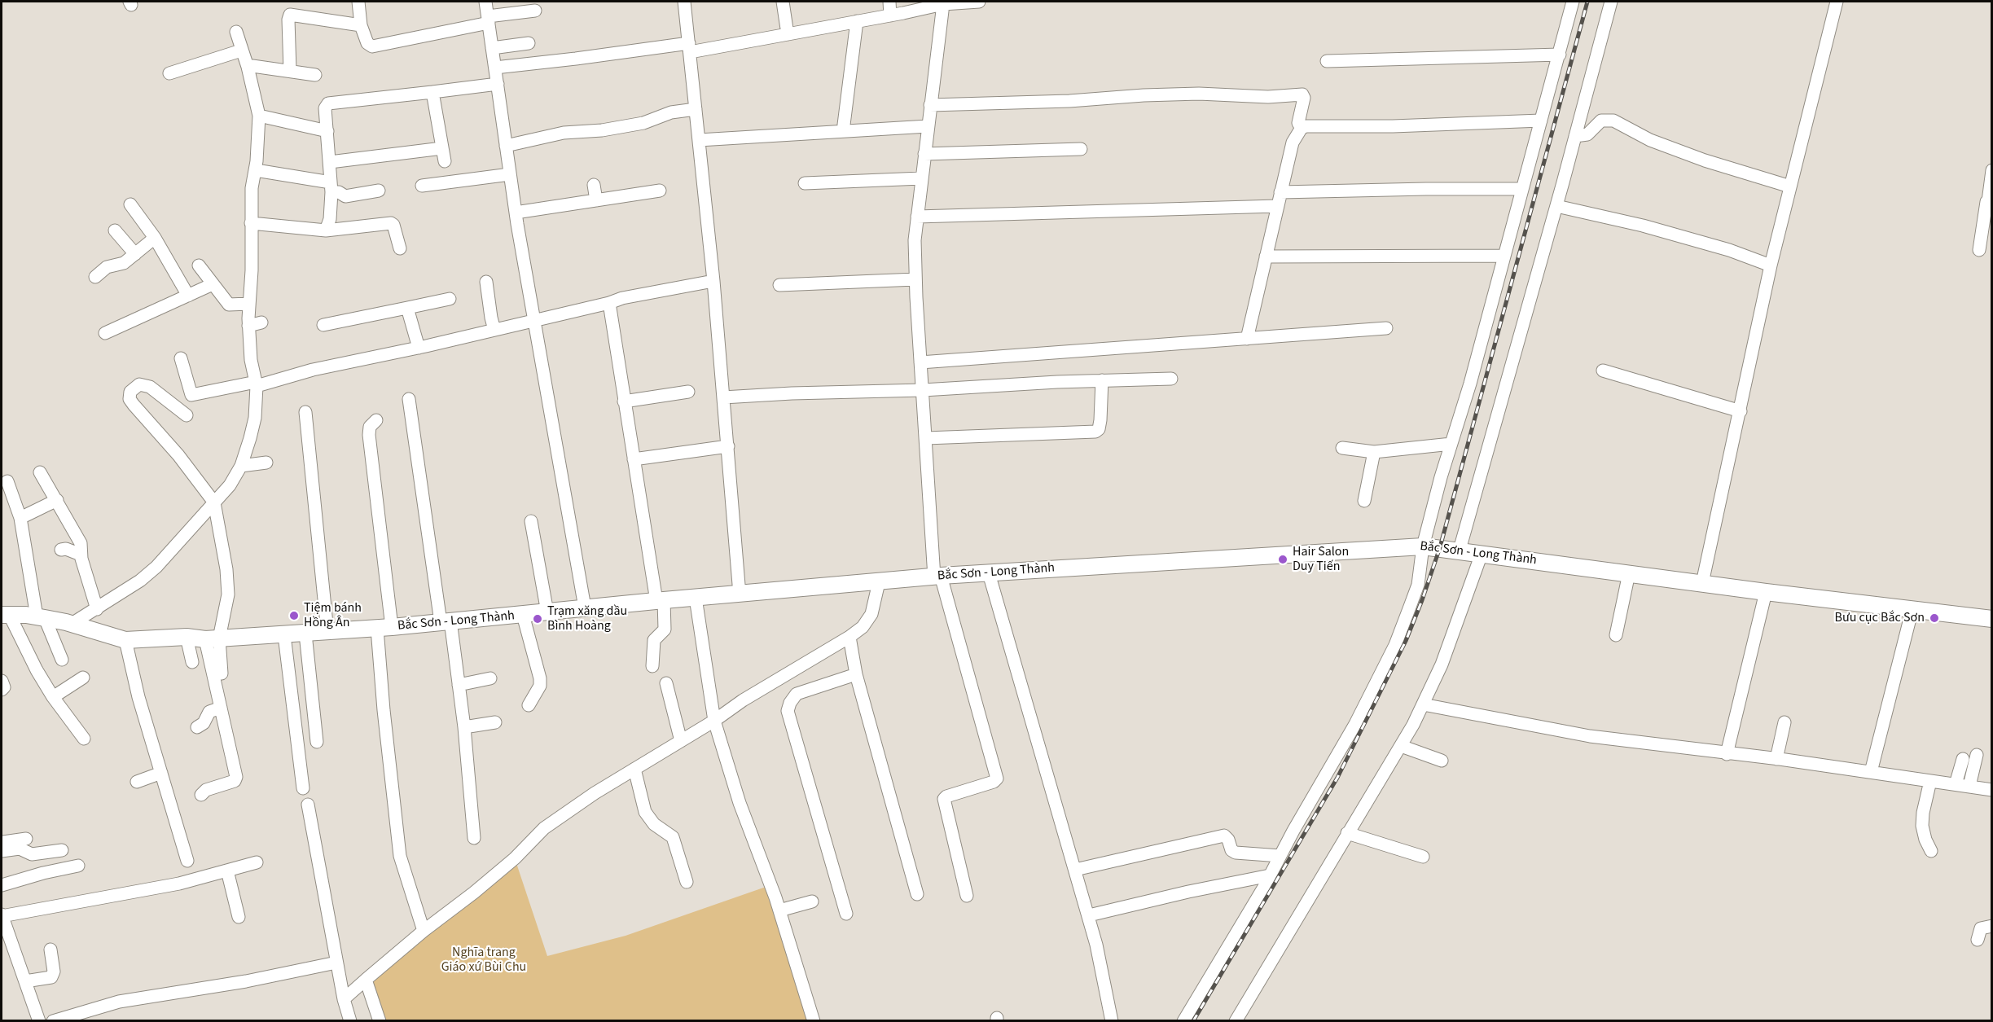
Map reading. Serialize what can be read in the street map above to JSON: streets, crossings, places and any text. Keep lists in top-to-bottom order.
{
  "streets": {
    "main road": ["Bắc Sơn - Long Thành"]
  },
  "parks": ["Nghĩa trang Giáo xứ Bùi Chu"],
  "places": [
    "Hair Salon Duy Tiến",
    "Tiệm bánh Hồng Ân",
    "Bưu cục Bắc Sơn",
    "Trạm xăng dầu Bình Hoàng"
  ]
}
